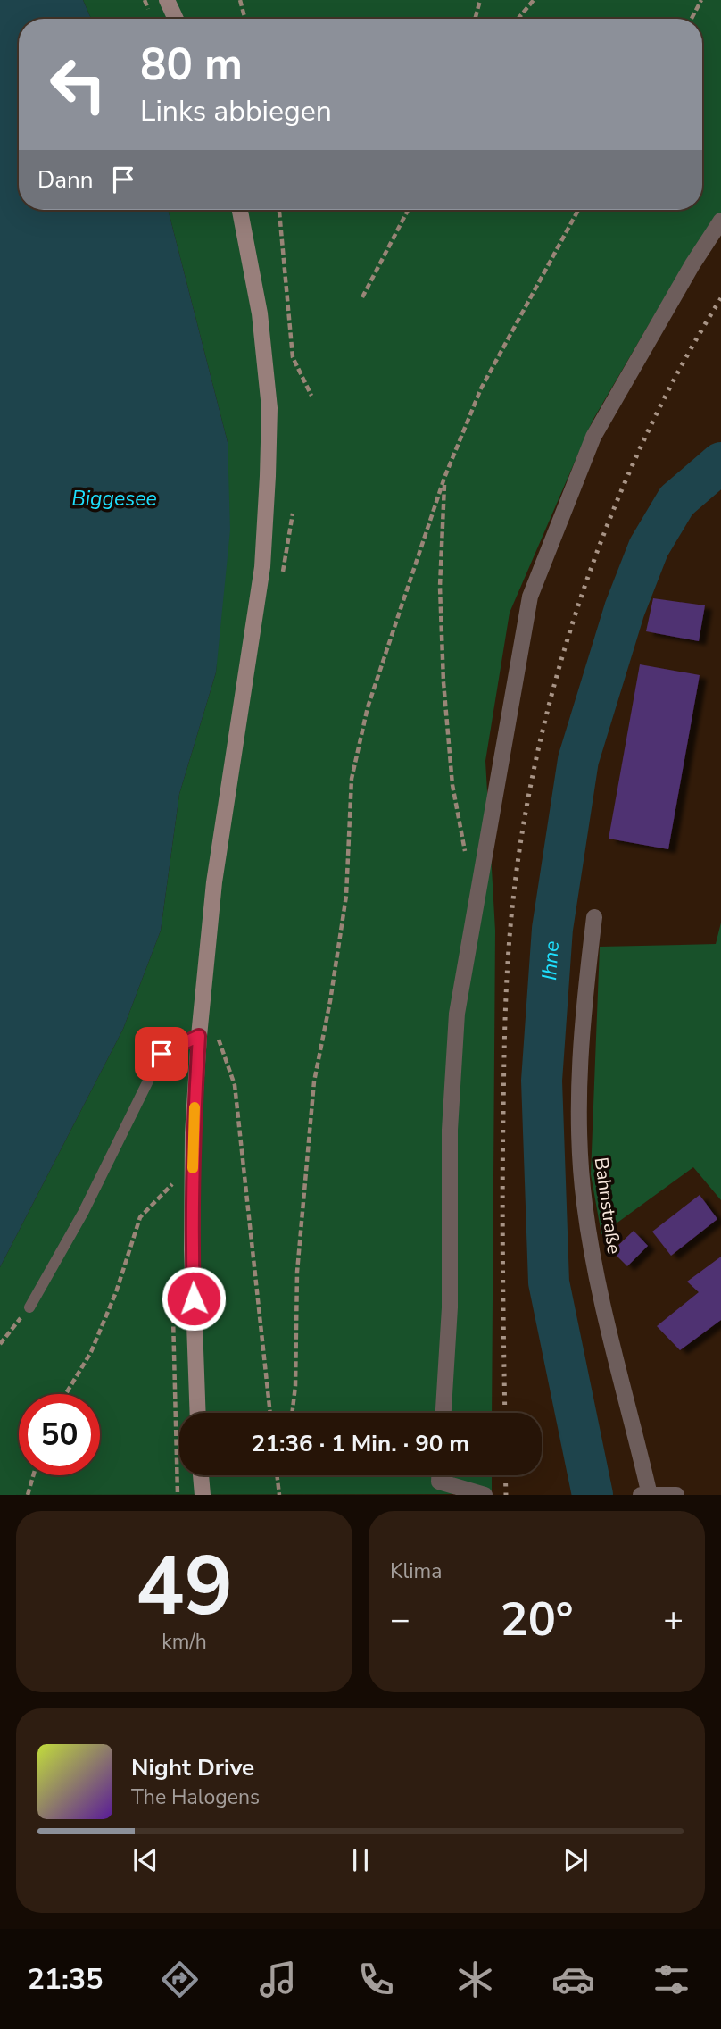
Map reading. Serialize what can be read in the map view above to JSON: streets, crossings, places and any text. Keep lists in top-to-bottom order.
{
  "streets": {
    "street": ["Bahnstraße"]
  },
  "water": ["Biggesee", "Ihne"],
  "page": {
    "turn": ["80 m", "Links abbiegen"],
    "then": "Dann",
    "limit": "50",
    "trip": "21:36 · 1 Min. · 90 m",
    "tile": [
      ["49", "km/h"],
      "Klima"
    ],
    "heat": ["−", "20°", "+"],
    "song": ["Night Drive", "The Halogens"],
    "tabs": "21:35"
  }
}
